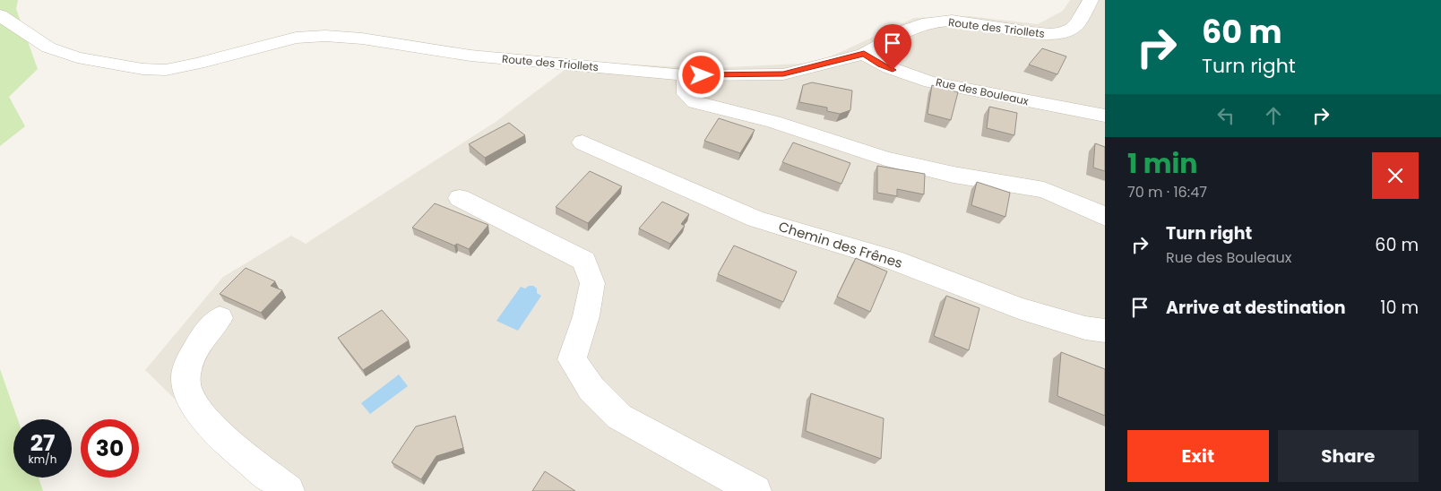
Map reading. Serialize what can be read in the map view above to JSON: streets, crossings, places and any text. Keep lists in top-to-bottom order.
{
  "streets": {
    "street": ["Route des Triollets", "Rue des Bouleaux", "Chemin des Frênes"]
  },
  "crossings": [
    ["Route des Triollets", "Rue des Bouleaux"]
  ],
  "page": {
    "turn": ["60 m", "Turn right"],
    "heading": ["1 min", "70 m · 16:47"],
    "list": [
      {
        "name": "Turn right",
        "note": "Rue des Bouleaux",
        "value": "60 m"
      },
      {
        "name": "Arrive at destination",
        "value": "10 m"
      }
    ],
    "speed": "27 km/h",
    "limit": "30",
    "buttons": ["Exit", "Share"]
  }
}
